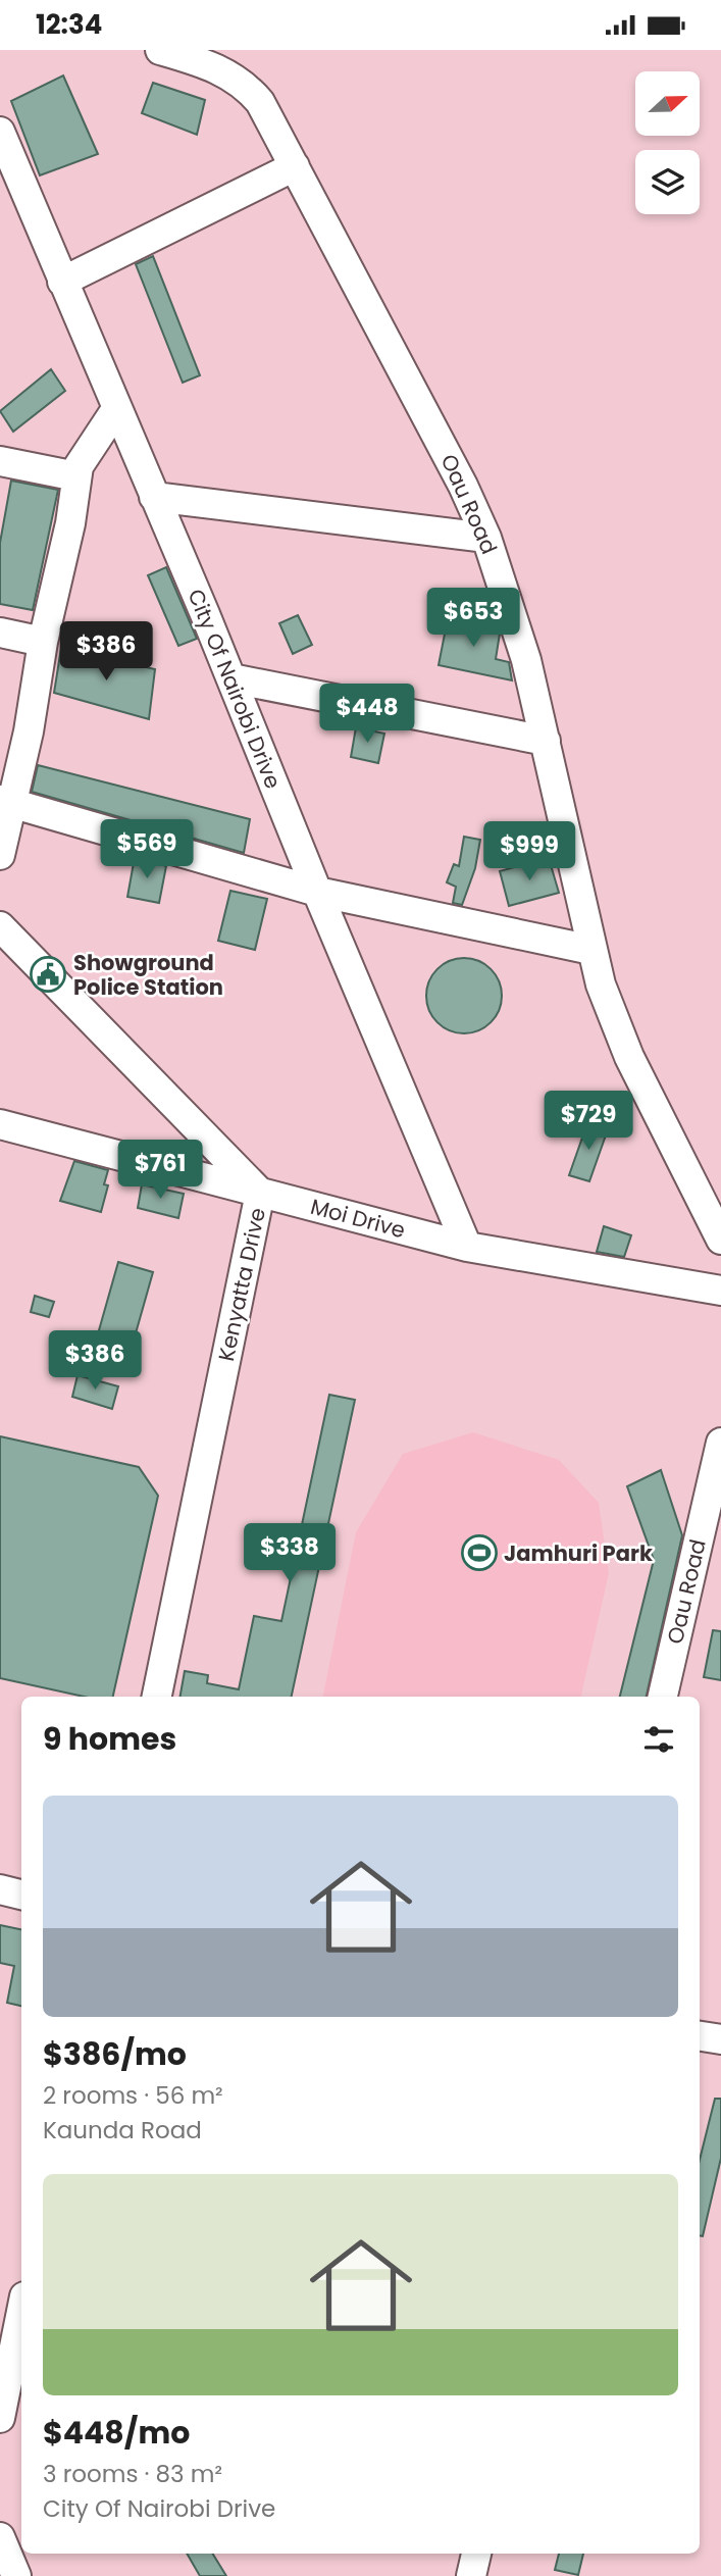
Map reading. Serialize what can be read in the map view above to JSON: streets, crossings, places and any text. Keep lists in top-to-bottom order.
{
  "streets": {
    "street": [
      "Oau Road",
      "City Of Nairobi Drive",
      "Moi Drive",
      "Kenyatta Drive"
    ]
  },
  "crossings": [
    ["City Of Nairobi Drive", "Moi Drive"],
    ["Moi Drive", "Kenyatta Drive"]
  ],
  "places": {
    "public building": ["Showground Police Station"],
    "sports": ["Jamhuri Park"]
  },
  "north": "right",
  "page": {
    "status": "12:34",
    "price": [
      "$653",
      "$386",
      "$448",
      "$569",
      "$999",
      "$729",
      "$761",
      "$386",
      "$338"
    ],
    "heading": "9 homes",
    "list": [
      {
        "name": "$386/mo",
        "note": "2 rooms · 56 m² · Kaunda Road"
      },
      {
        "name": "$448/mo",
        "note": "3 rooms · 83 m² · City Of Nairobi Drive"
      }
    ]
  }
}
